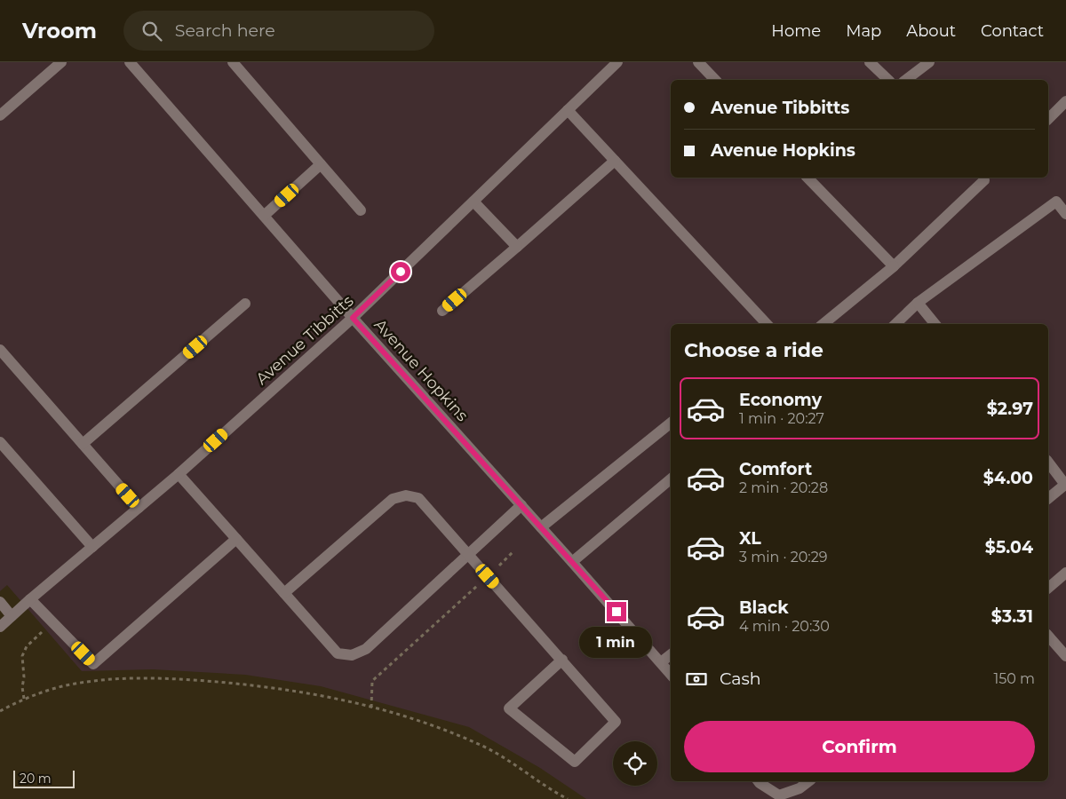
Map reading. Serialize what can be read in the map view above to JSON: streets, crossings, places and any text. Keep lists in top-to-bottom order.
{
  "streets": {
    "street": ["Avenue Tibbitts", "Avenue Hopkins"]
  },
  "crossings": [
    ["Avenue Tibbitts", "Avenue Hopkins"]
  ],
  "scale_bar": "20 m",
  "page": {
    "header": "Vroom",
    "search": "Search here",
    "nav": [
      "Home",
      "Map",
      "About",
      "Contact"
    ],
    "banner": ["Avenue Tibbitts", "Avenue Hopkins"],
    "heading": "Choose a ride",
    "list": [
      {
        "name": "Economy",
        "note": "1 min · 20:27",
        "value": "$2.97"
      },
      {
        "name": "Comfort",
        "note": "2 min · 20:28",
        "value": "$4.00"
      },
      {
        "name": "XL",
        "note": "3 min · 20:29",
        "value": "$5.04"
      },
      {
        "name": "Black",
        "note": "4 min · 20:30",
        "value": "$3.31"
      }
    ],
    "bubble": "1 min",
    "pay": ["Cash", "150 m"],
    "buttons": "Confirm",
    "scale": "20 m"
  }
}
